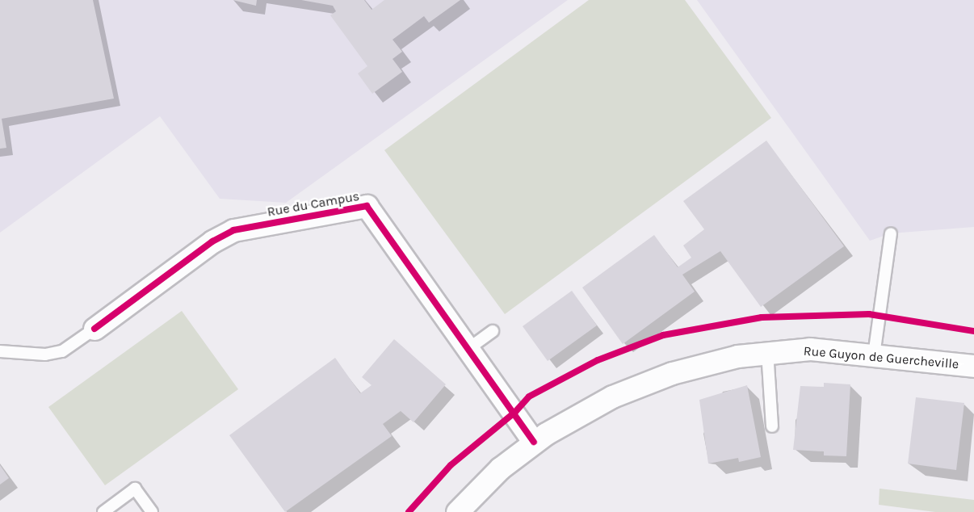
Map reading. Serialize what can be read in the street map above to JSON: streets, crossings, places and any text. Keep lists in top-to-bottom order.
{
  "streets": {
    "street": ["Rue du Campus", "Rue Guyon de Guercheville"]
  },
  "crossings": [
    ["Rue du Campus", "Rue Guyon de Guercheville"]
  ]
}
